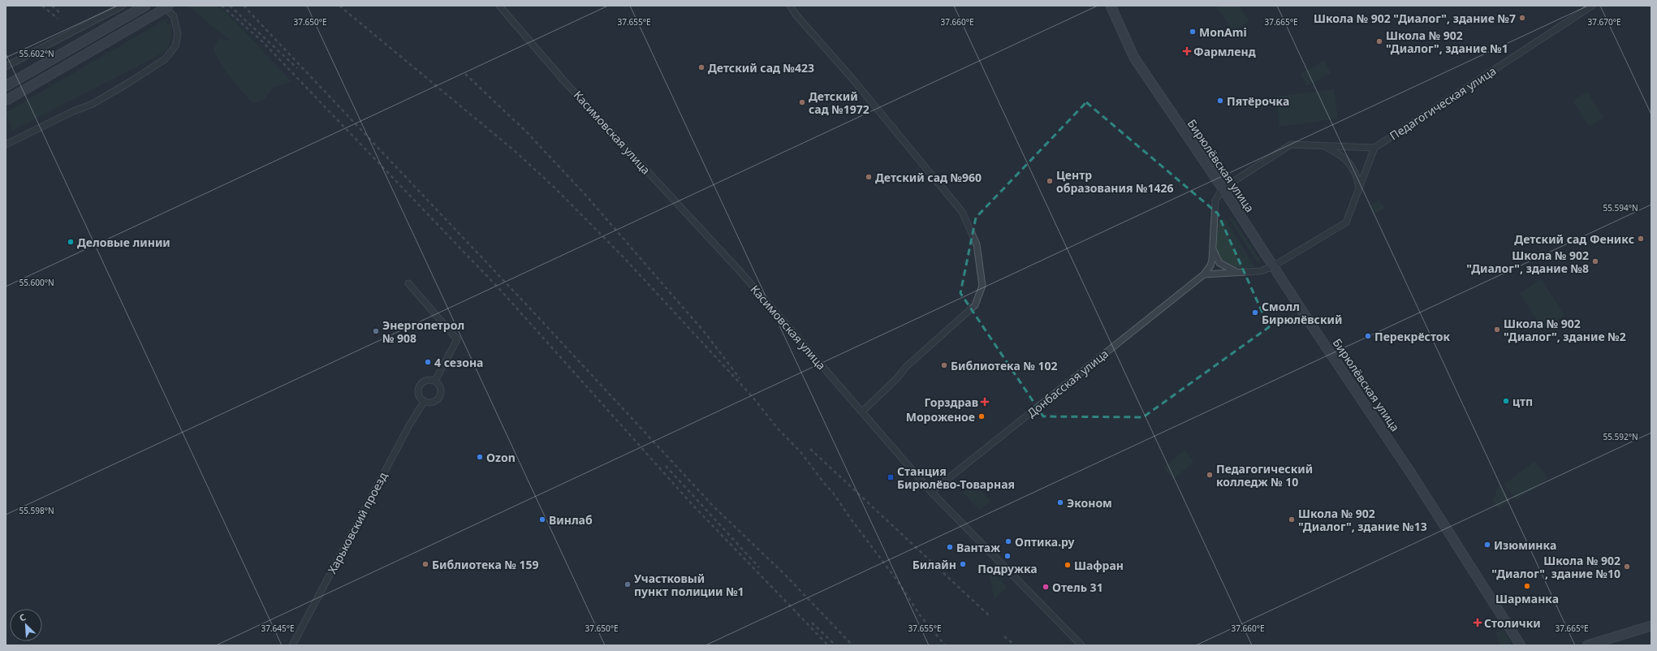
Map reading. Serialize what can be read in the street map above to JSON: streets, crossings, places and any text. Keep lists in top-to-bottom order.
{
  "streets": {
    "street": [
      "Педагогическая улица",
      "Касимовская улица",
      "Бирюлёвская улица",
      "Донбасская улица",
      "Харьковский проезд"
    ]
  },
  "crossings": [
    ["Касимовская улица", "Донбасская улица"]
  ],
  "places": {
    "other": [
      "Школа № 902 \"Диалог\", здание №7",
      "MonAmi",
      "Школа № 902 \"Диалог\", здание №1",
      "Детский сад №423",
      "Пятёрочка",
      "Детский сад №1972",
      "Детский сад №960",
      "Центр образования №1426",
      "Детский сад Феникс",
      "Деловые линии",
      "Школа № 902 \"Диалог\", здание №8",
      "Смолл Бирюлёвский",
      "Школа № 902 \"Диалог\", здание №2",
      "Энергопетрол № 908",
      "Перекрёсток",
      "4 сезона",
      "Библиотека № 102",
      "цтп",
      "Мороженое",
      "Ozon",
      "Педагогический колледж № 10",
      "Эконом",
      "Винлаб",
      "Школа № 902 \"Диалог\", здание №13",
      "Оптика.ру",
      "Изюминка",
      "Вантаж",
      "Подружка",
      "Библиотека № 159",
      "Билайн",
      "Шафран",
      "Школа № 902 \"Диалог\", здание №10",
      "Участковый пункт полиции №1",
      "Шарманка",
      "Отель 31"
    ],
    "health": ["Фармленд", "Горздрав", "Столички"],
    "transit": ["Станция Бирюлёво-Товарная"]
  },
  "north": "top left",
  "coordinates": [
    "37.650°E",
    "37.655°E",
    "37.660°E",
    "37.665°E",
    "37.670°E",
    "55.602°N",
    "55.594°N",
    "55.600°N",
    "55.592°N",
    "55.598°N",
    "37.645°E"
  ]
}
